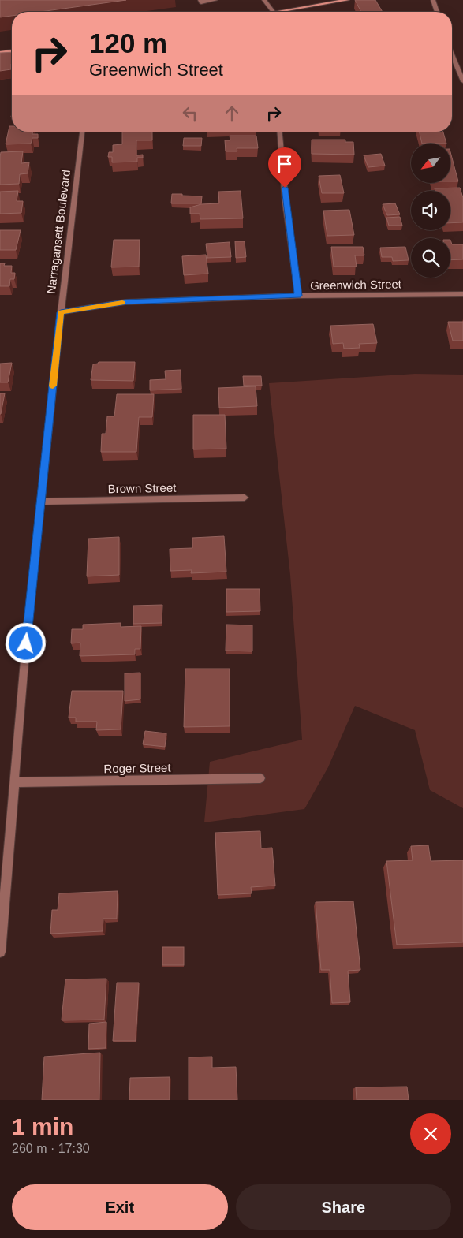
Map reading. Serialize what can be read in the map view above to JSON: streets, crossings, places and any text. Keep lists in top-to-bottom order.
{
  "streets": {
    "street": [
      "Narragansett Boulevard",
      "Greenwich Street",
      "Brown Street",
      "Roger Street"
    ]
  },
  "crossings": [
    ["Narragansett Boulevard", "Greenwich Street"],
    ["Narragansett Boulevard", "Brown Street"],
    ["Narragansett Boulevard", "Roger Street"]
  ],
  "north": "bottom left",
  "page": {
    "turn": ["120 m", "Greenwich Street"],
    "heading": ["1 min", "260 m · 17:30"],
    "buttons": ["Exit", "Share"]
  }
}
